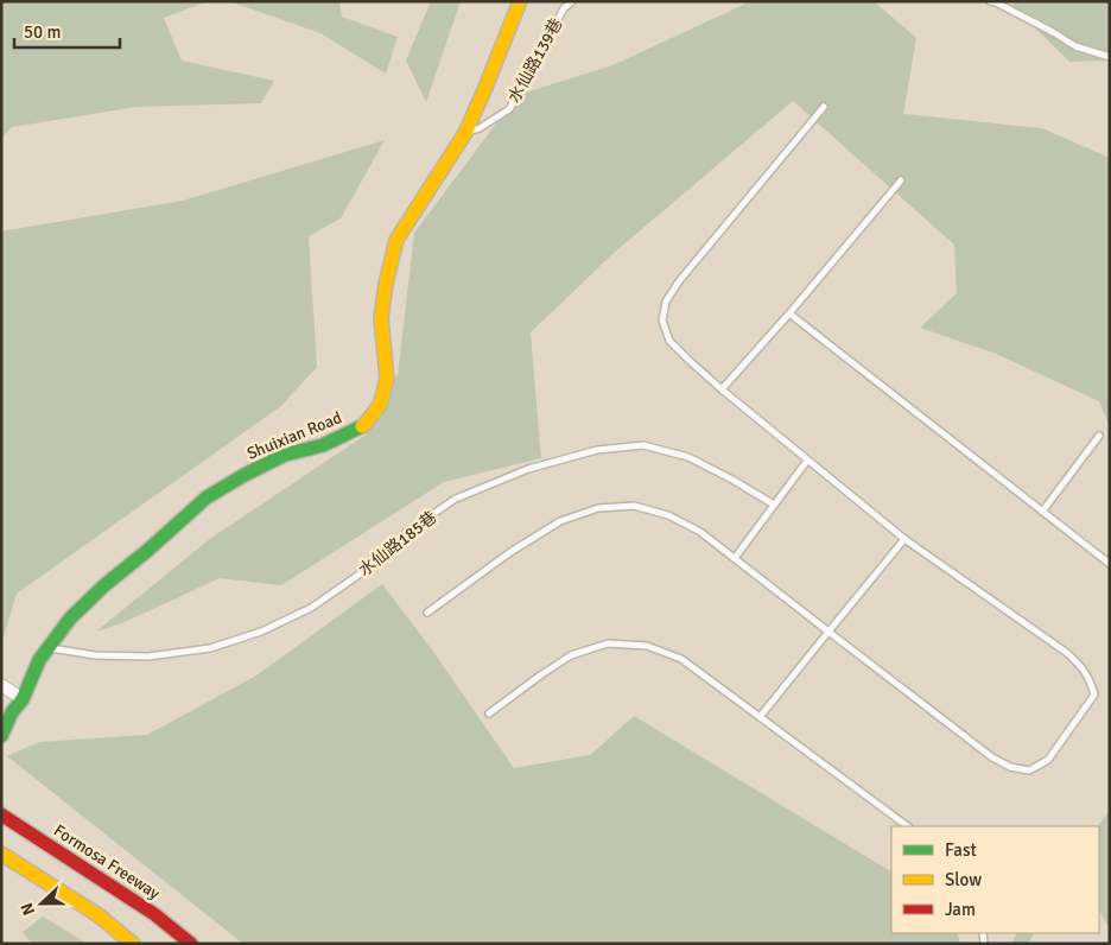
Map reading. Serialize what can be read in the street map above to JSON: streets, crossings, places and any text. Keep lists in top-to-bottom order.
{
  "streets": {
    "main road": ["Shuixian Road", "Formosa Freeway"],
    "lane": ["水仙路139巷", "水仙路185巷"]
  },
  "crossings": [
    ["水仙路139巷", "Shuixian Road"],
    ["Shuixian Road", "水仙路185巷"]
  ],
  "legend": ["Fast", "Slow", "Jam"],
  "scale_bar": "50 m",
  "north": "left"
}
